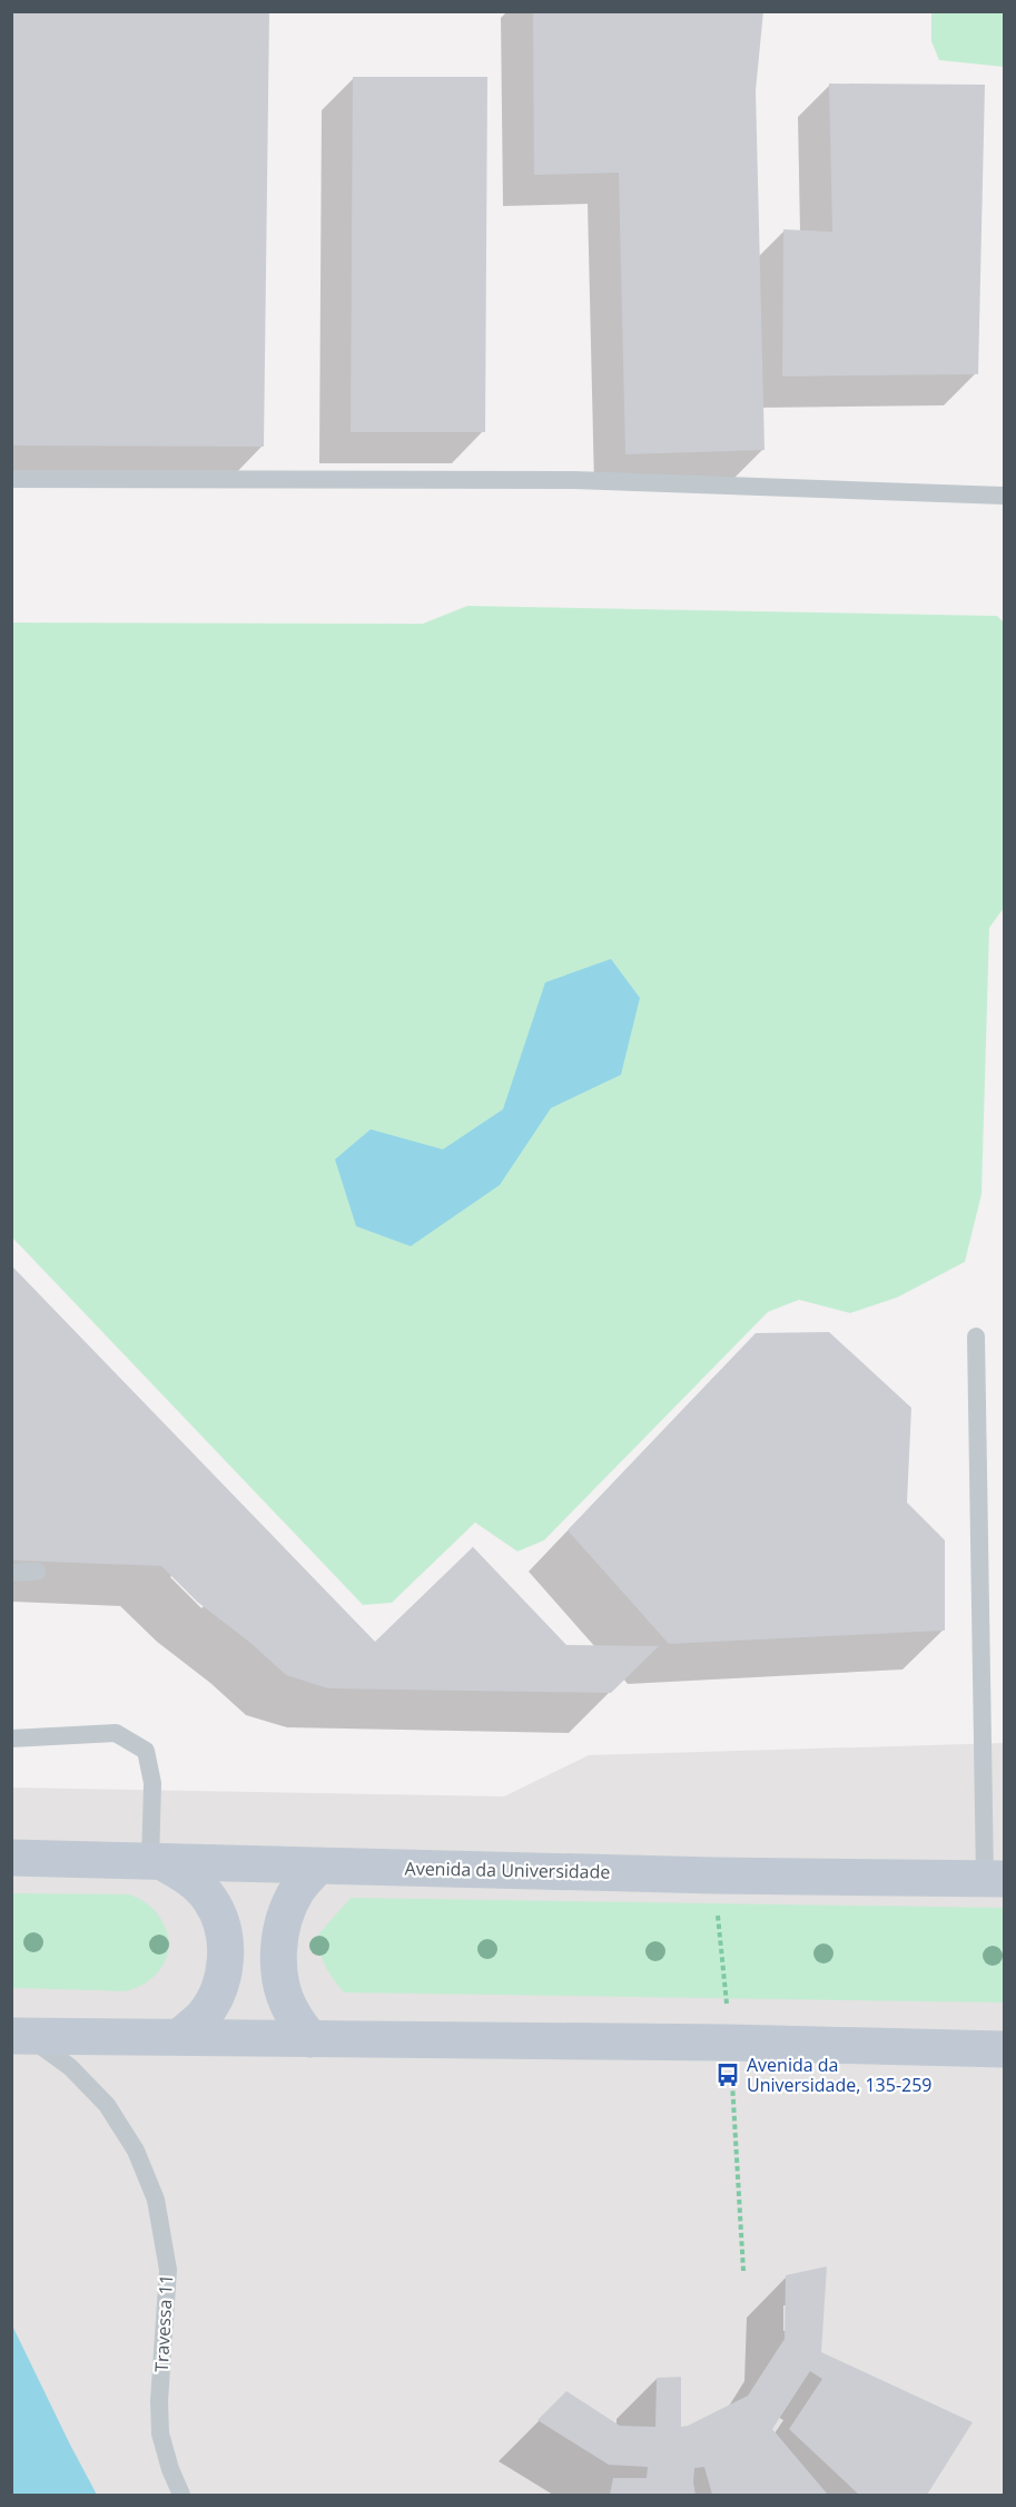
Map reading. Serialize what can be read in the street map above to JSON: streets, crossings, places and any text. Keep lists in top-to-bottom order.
{
  "streets": {
    "main road": ["Avenida da Universidade"],
    "lane": ["Travessa 11"]
  },
  "places": {
    "bus stop": ["Avenida da Universidade, 135-259"]
  }
}
